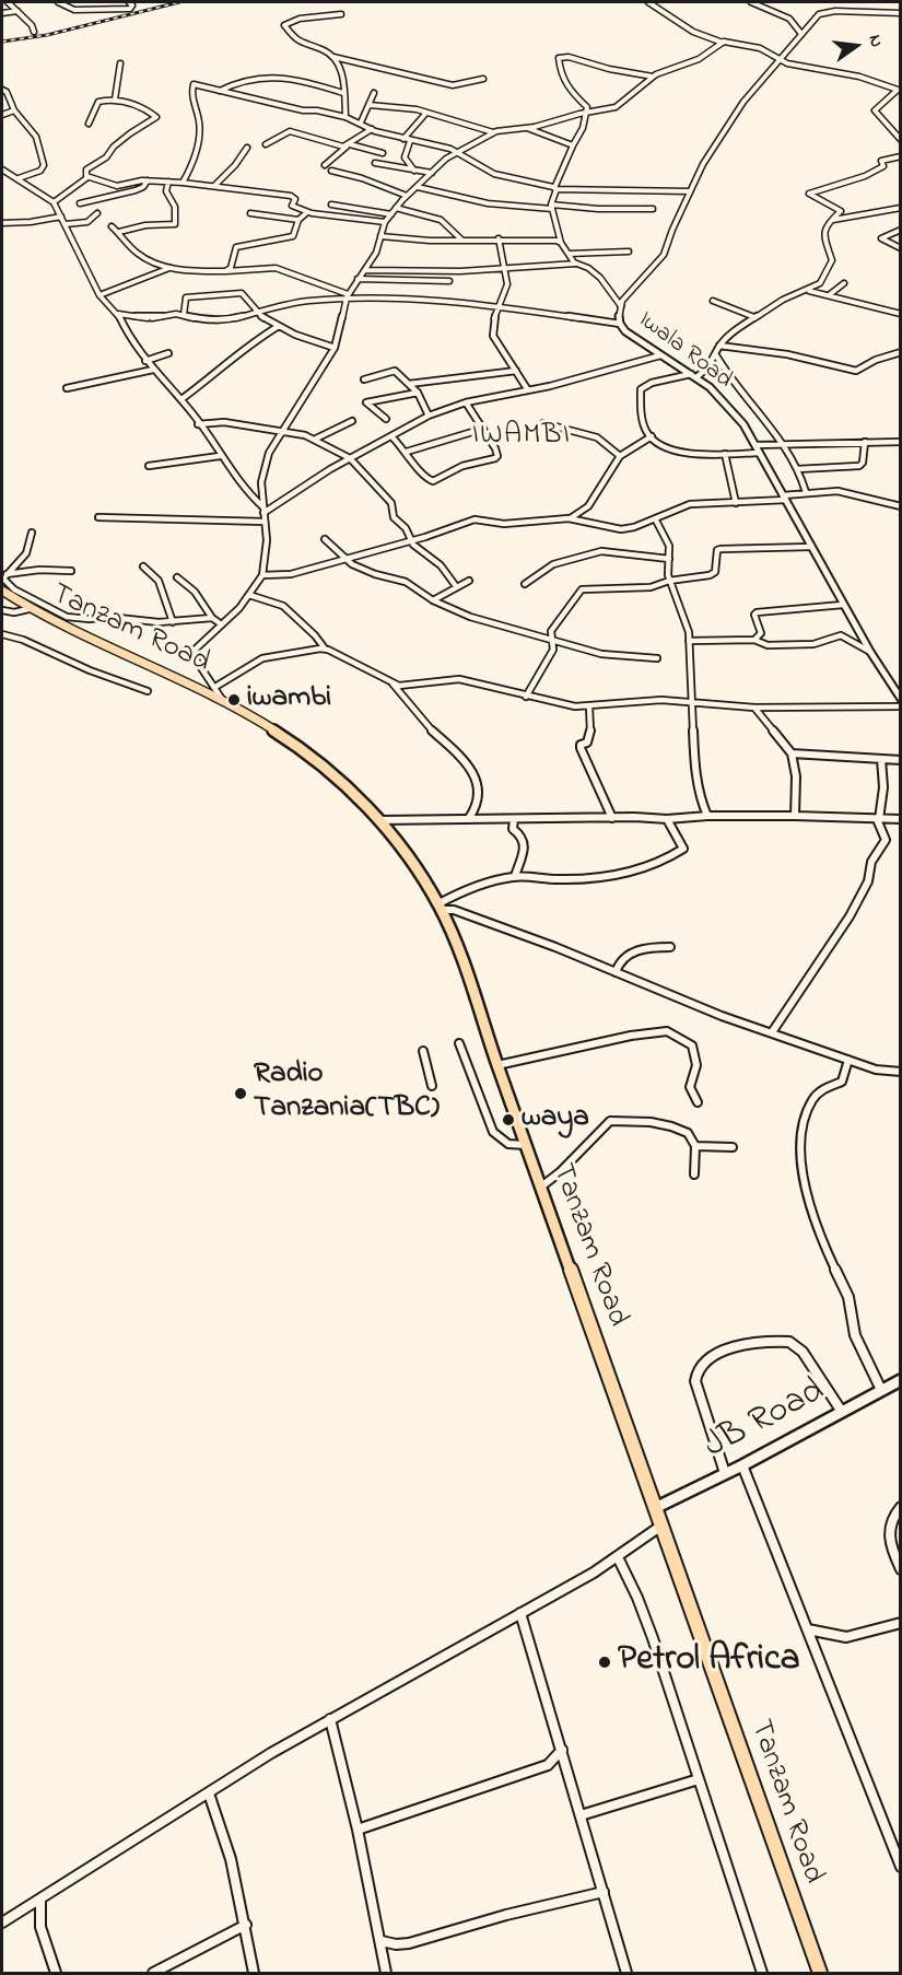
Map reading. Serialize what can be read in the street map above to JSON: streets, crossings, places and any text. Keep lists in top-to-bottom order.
{
  "streets": {
    "highway": ["Tanzam Road"],
    "street": ["Iwala Road", "JB Road"]
  },
  "crossings": [
    ["Tanzam Road", "JB Road"]
  ],
  "districts": ["IWAMBI"],
  "places": [
    "iwambi",
    "Radio Tanzania(TBC)",
    "waya",
    "Petrol Africa"
  ],
  "north": "right"
}
